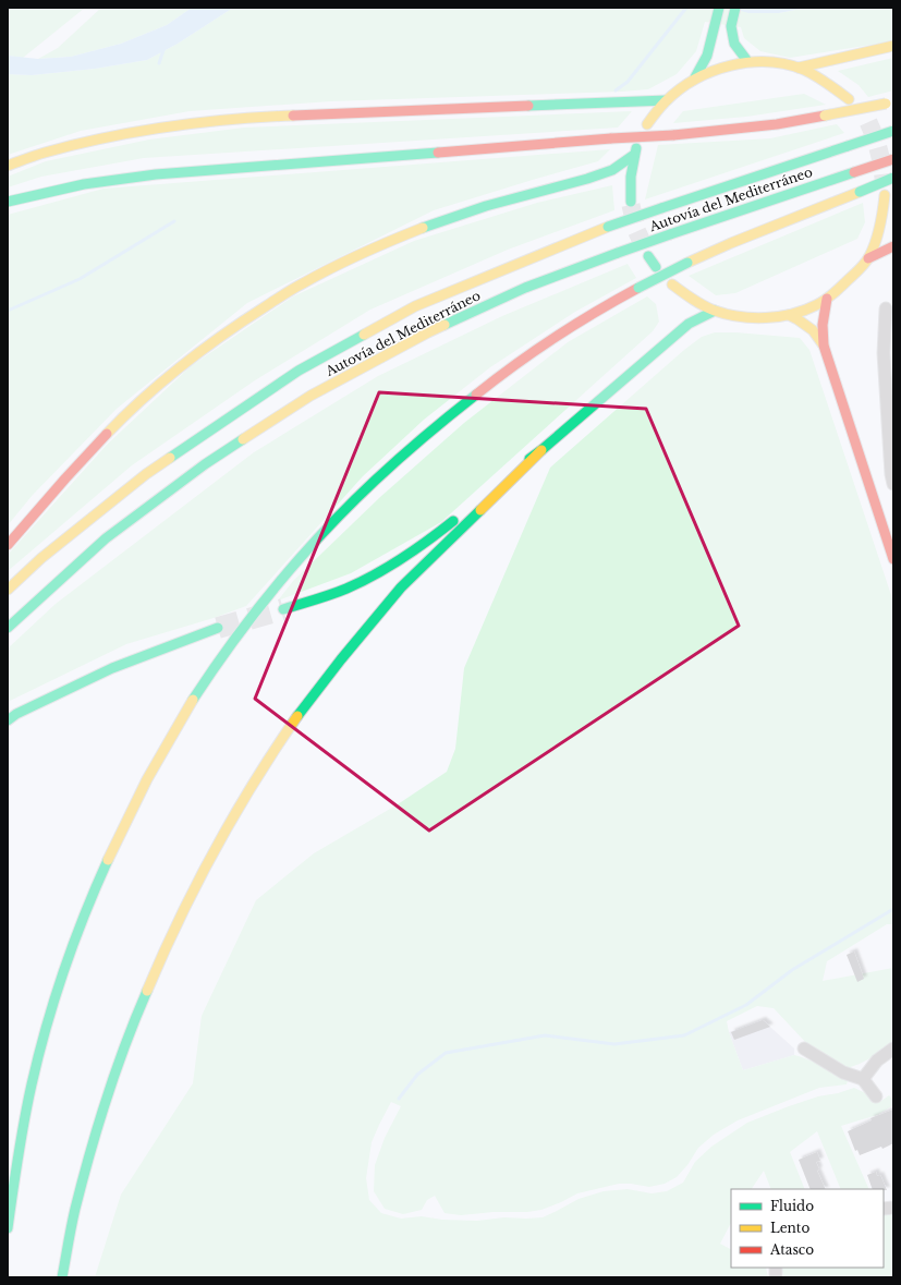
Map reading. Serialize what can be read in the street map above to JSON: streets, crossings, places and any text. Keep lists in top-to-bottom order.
{
  "streets": {
    "main road": ["Autovía del Mediterráneo"]
  },
  "legend": ["Fluido", "Lento", "Atasco"]
}
